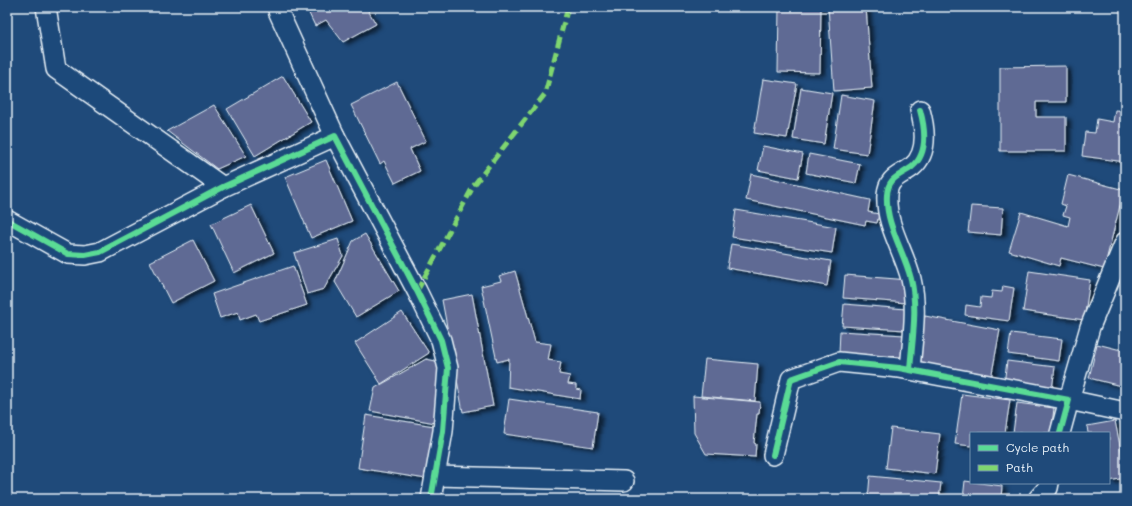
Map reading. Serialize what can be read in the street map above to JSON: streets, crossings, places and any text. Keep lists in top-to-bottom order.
{
  "legend": ["Cycle path", "Path"]
}
